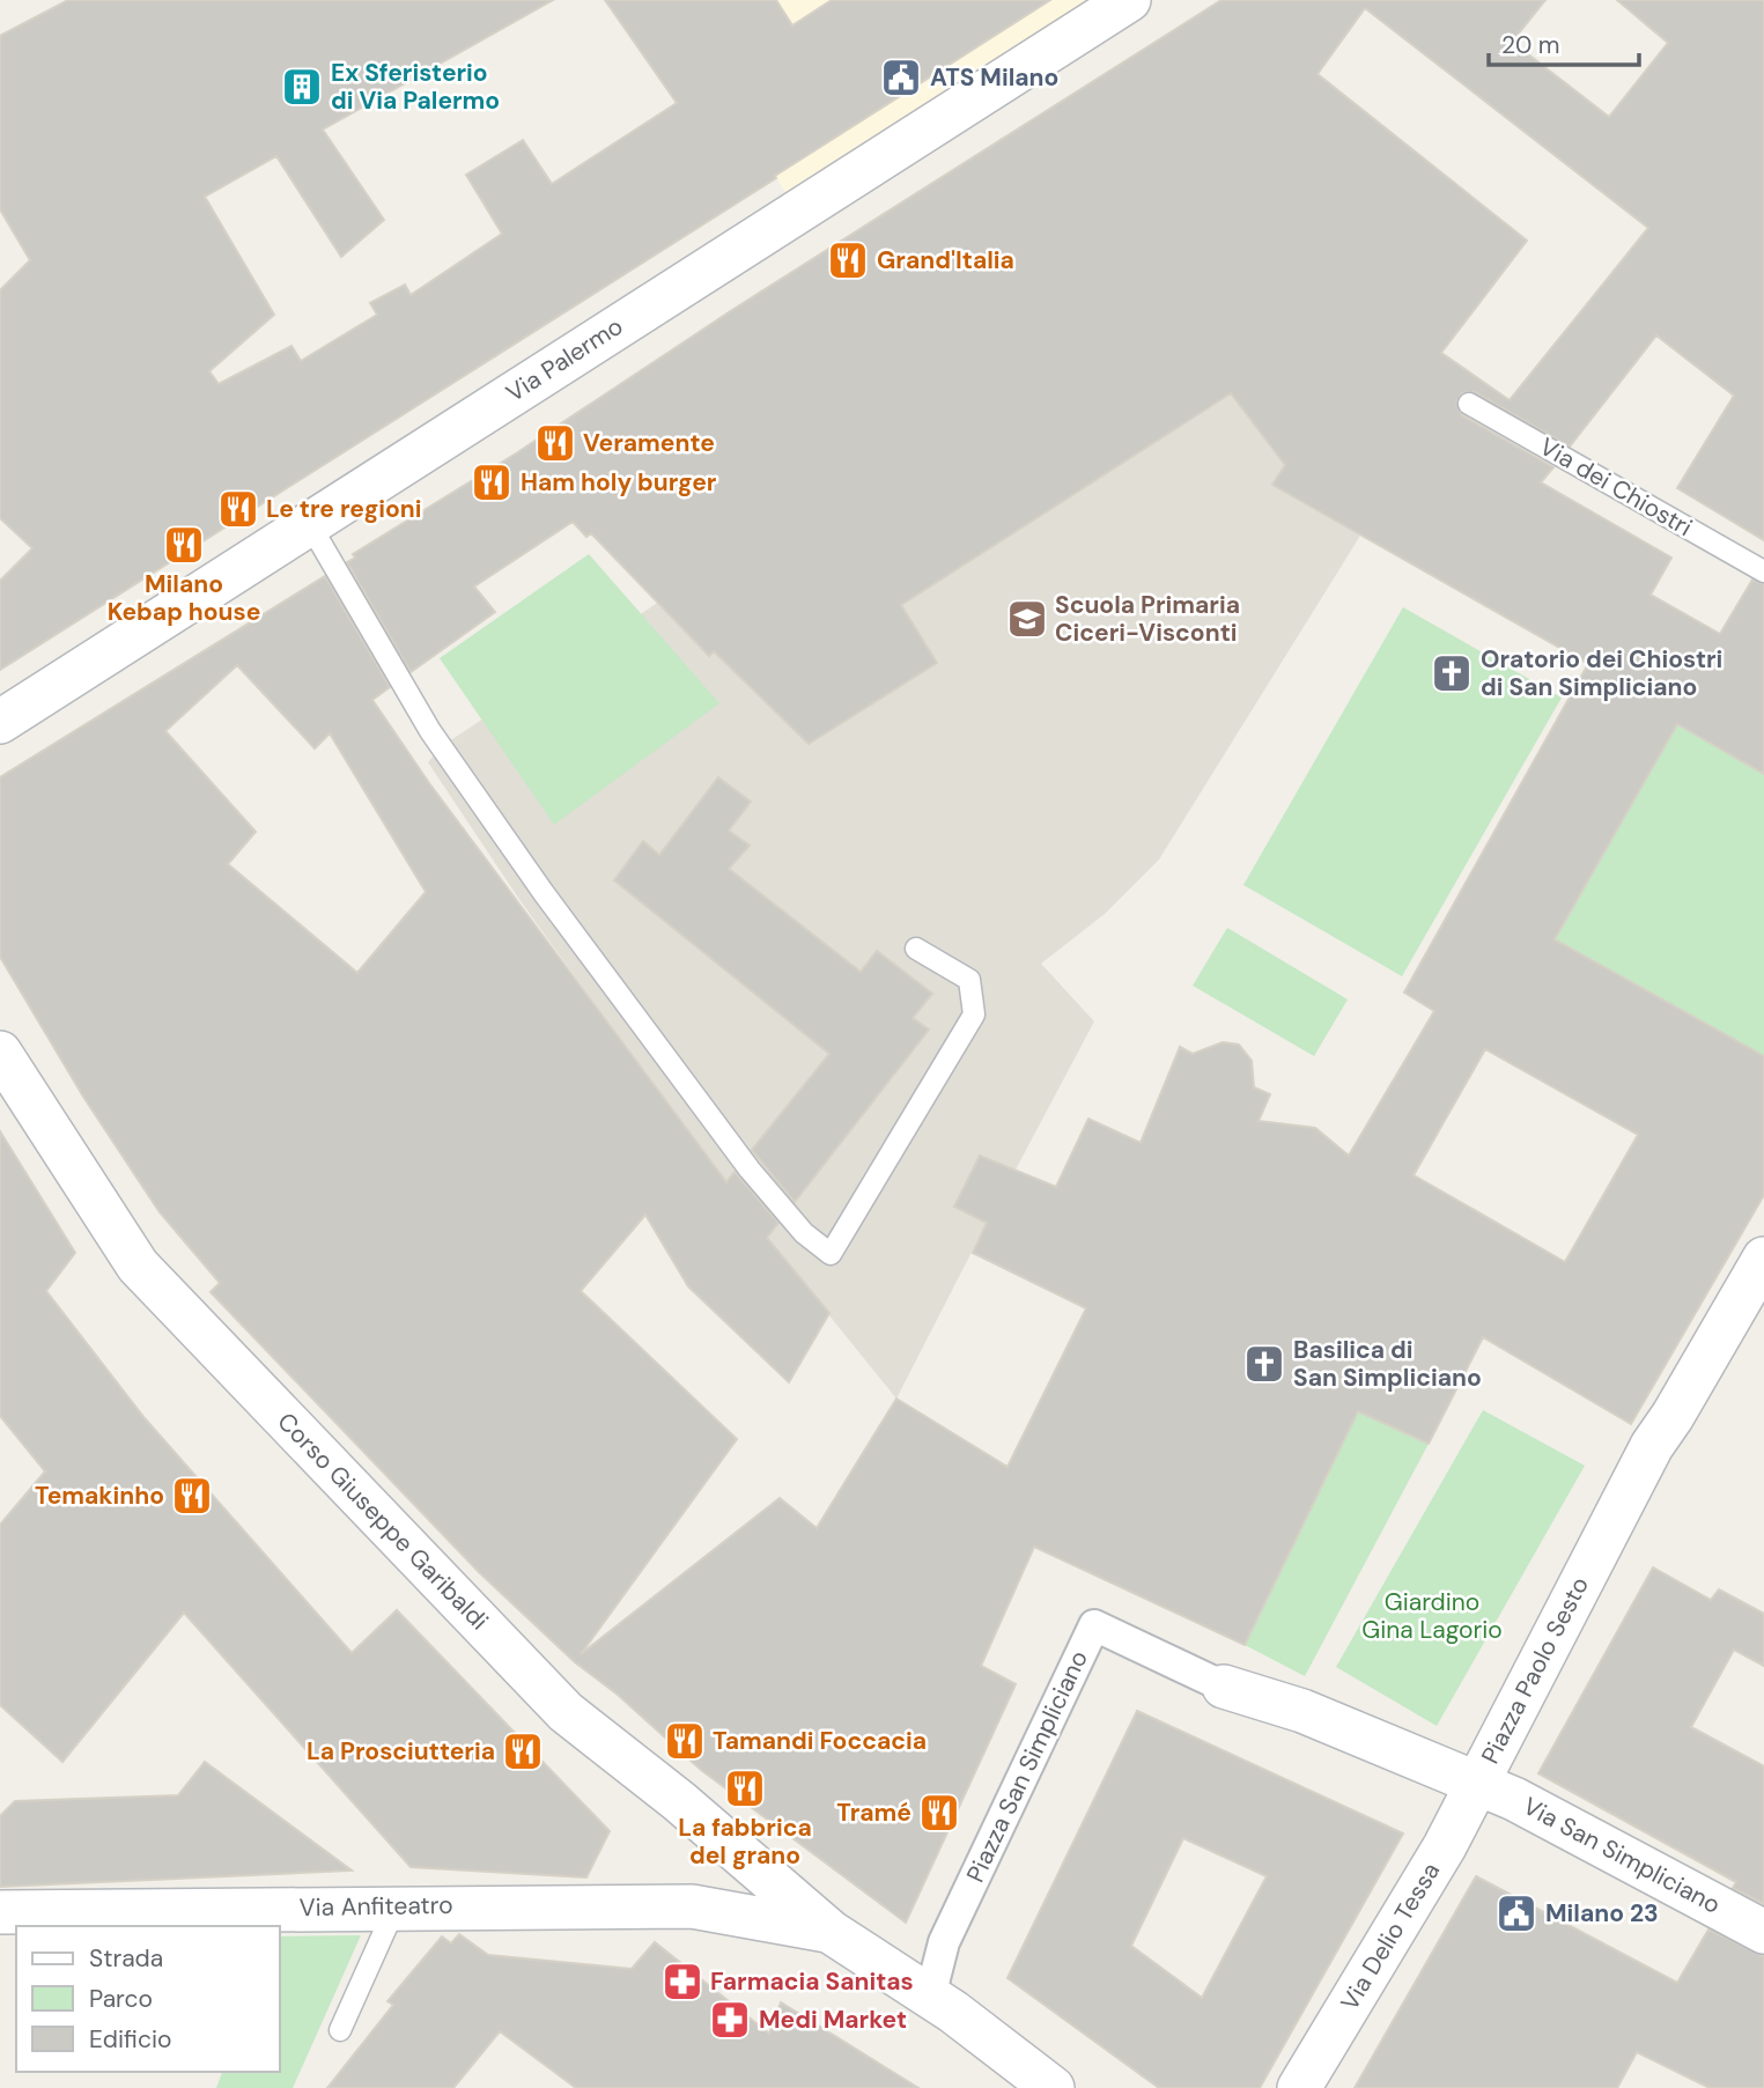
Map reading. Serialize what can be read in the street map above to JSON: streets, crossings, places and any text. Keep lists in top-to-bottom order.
{
  "streets": {
    "street": [
      "Via Palermo",
      "Corso Giuseppe Garibaldi",
      "Piazza Paolo Sesto",
      "Piazza San Simpliciano",
      "Via San Simpliciano",
      "Via Anfiteatro",
      "Via Delio Tessa"
    ],
    "lane": ["Via dei Chiostri"]
  },
  "crossings": [
    ["Corso Giuseppe Garibaldi", "Piazza San Simpliciano"],
    ["Corso Giuseppe Garibaldi", "Via Anfiteatro"],
    ["Piazza Paolo Sesto", "Piazza San Simpliciano"],
    ["Piazza Paolo Sesto", "Via San Simpliciano"],
    ["Piazza Paolo Sesto", "Via Delio Tessa"],
    ["Via San Simpliciano", "Via Delio Tessa"]
  ],
  "parks": ["Giardino Gina Lagorio"],
  "places": {
    "public building": ["ATS Milano", "Milano 23"],
    "building": ["Ex Sferisterio di Via Palermo"],
    "restaurant": [
      "Grand'Italia",
      "Veramente",
      "Ham holy burger",
      "Le tre regioni",
      "Milano Kebap house",
      "Temakinho",
      "Tamandi Foccacia",
      "La Prosciutteria",
      "La fabbrica del grano",
      "Tramé"
    ],
    "school or university": ["Scuola Primaria Ciceri-Visconti"],
    "church": ["Oratorio dei Chiostri di San Simpliciano", "Basilica di San Simpliciano"],
    "pharmacy": ["Farmacia Sanitas", "Medi Market"]
  },
  "legend": ["Strada", "Parco", "Edificio"],
  "scale_bar": "20 m"
}
